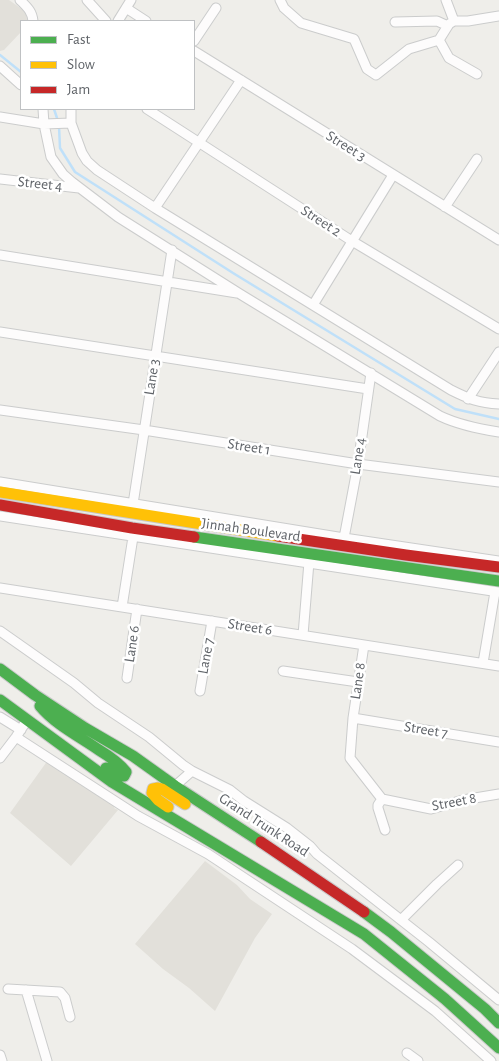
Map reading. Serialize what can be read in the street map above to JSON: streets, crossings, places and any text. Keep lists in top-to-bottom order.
{
  "streets": {
    "main road": ["Jinnah Boulevard", "Grand Trunk Road"],
    "street": [
      "Street 3",
      "Street 4",
      "Street 2",
      "Lane 3",
      "Street 1",
      "Lane 4",
      "Street 6",
      "Lane 6",
      "Lane 7",
      "Lane 8",
      "Street 7",
      "Street 8"
    ]
  },
  "crossings": [
    ["Lane 3", "Street 1"],
    ["Street 1", "Lane 4"],
    ["Street 6", "Lane 6"],
    ["Street 6", "Lane 7"],
    ["Street 6", "Lane 8"],
    ["Lane 8", "Street 7"]
  ],
  "legend": ["Fast", "Slow", "Jam"]
}
